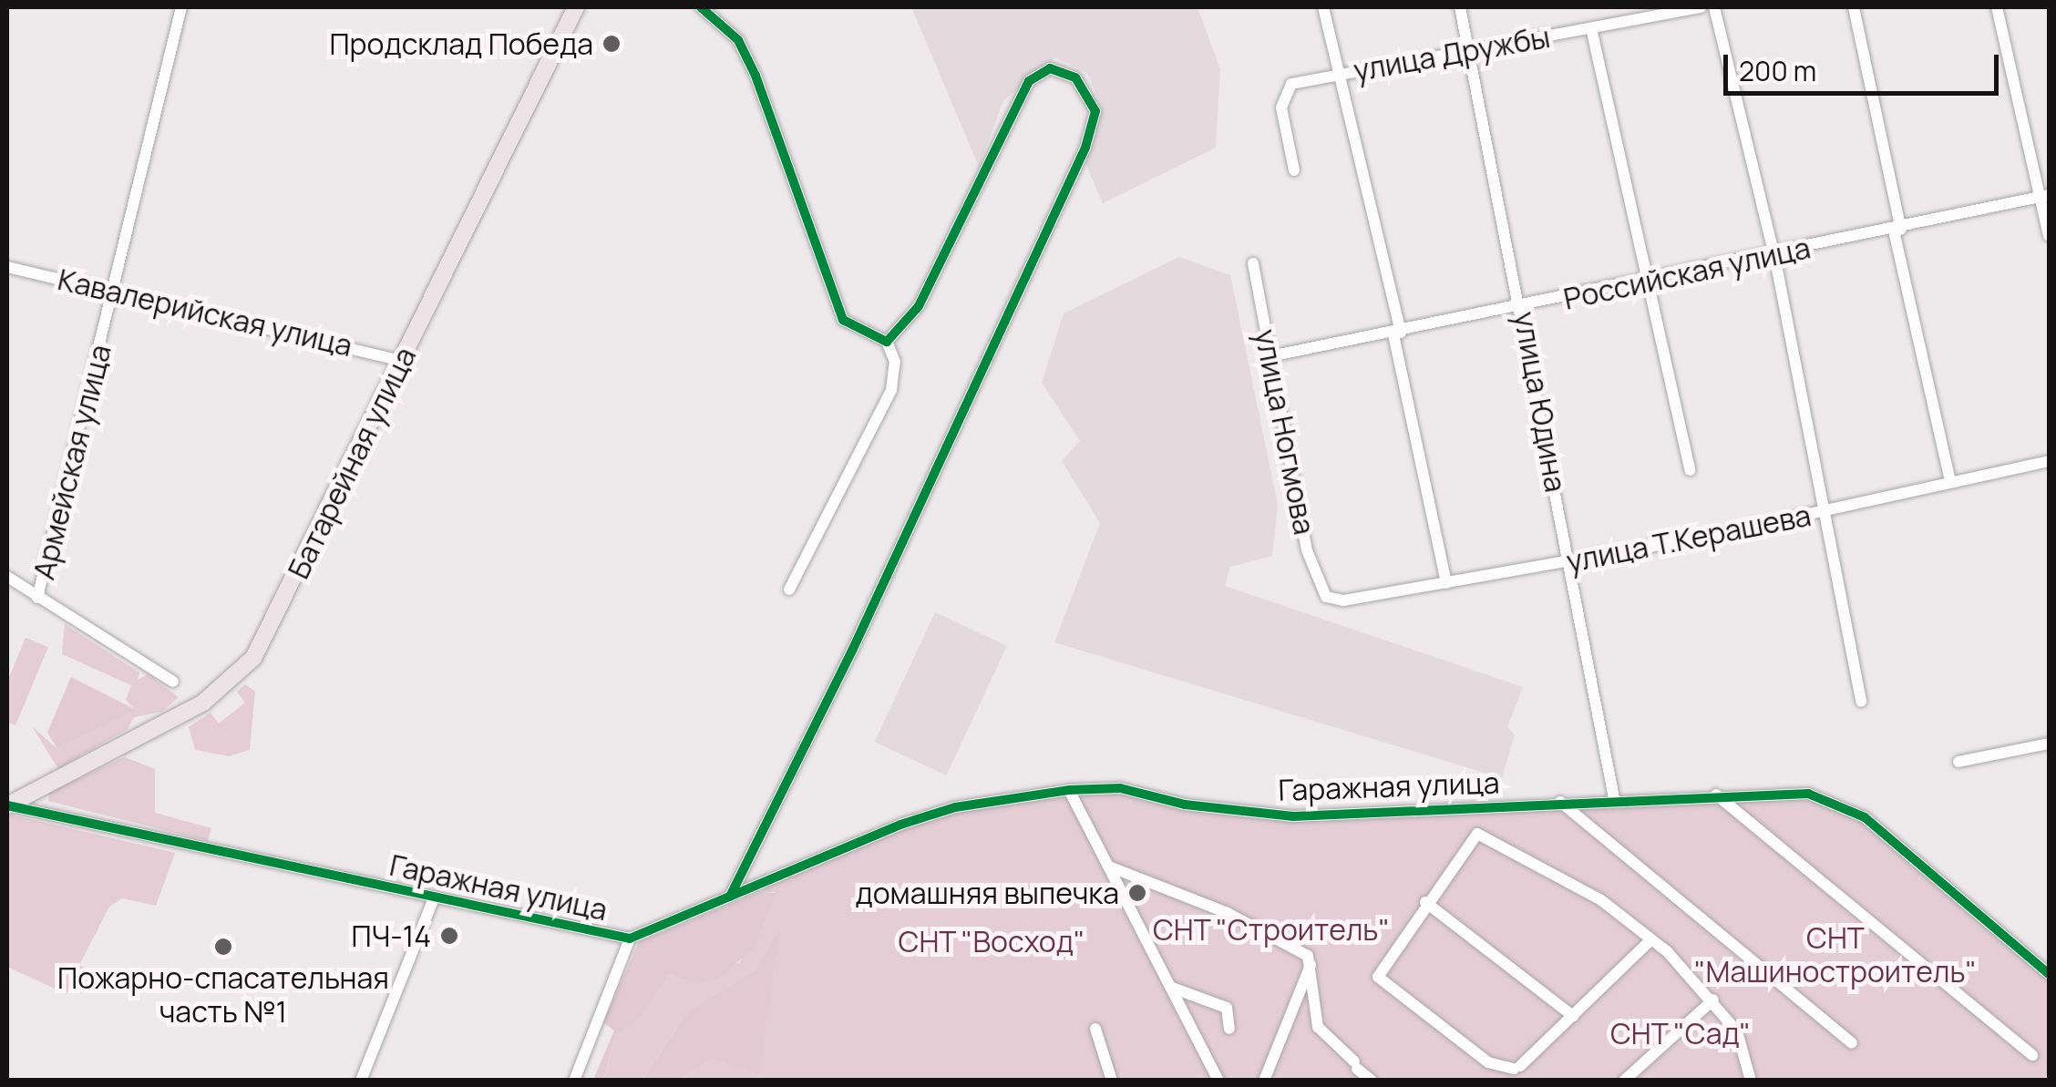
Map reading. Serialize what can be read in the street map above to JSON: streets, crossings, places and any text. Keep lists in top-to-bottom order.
{
  "streets": {
    "main road": ["Батарейная улица"],
    "street": [
      "улица Дружбы",
      "Российская улица",
      "Кавалерийская улица",
      "улица Юдина",
      "улица Ногмова",
      "Армейская улица",
      "улица Т.Керашева",
      "Гаражная улица"
    ]
  },
  "crossings": [
    ["улица Дружбы", "улица Юдина"],
    ["Российская улица", "улица Юдина"],
    ["Российская улица", "улица Ногмова"],
    ["Кавалерийская улица", "Армейская улица"],
    ["Кавалерийская улица", "Батарейная улица"],
    ["улица Юдина", "улица Т.Керашева"],
    ["улица Юдина", "Гаражная улица"],
    ["улица Ногмова", "улица Т.Керашева"],
    ["Батарейная улица", "Гаражная улица"]
  ],
  "parks": [
    "СНТ \"Строитель\"",
    "СНТ \"Машиностроитель\"",
    "СНТ \"Восход\"",
    "СНТ \"Сад\""
  ],
  "places": [
    "Продсклад Победа",
    "домашняя выпечка",
    "ПЧ-14",
    "Пожарно-спасательная часть №1"
  ],
  "scale_bar": "200 m"
}
